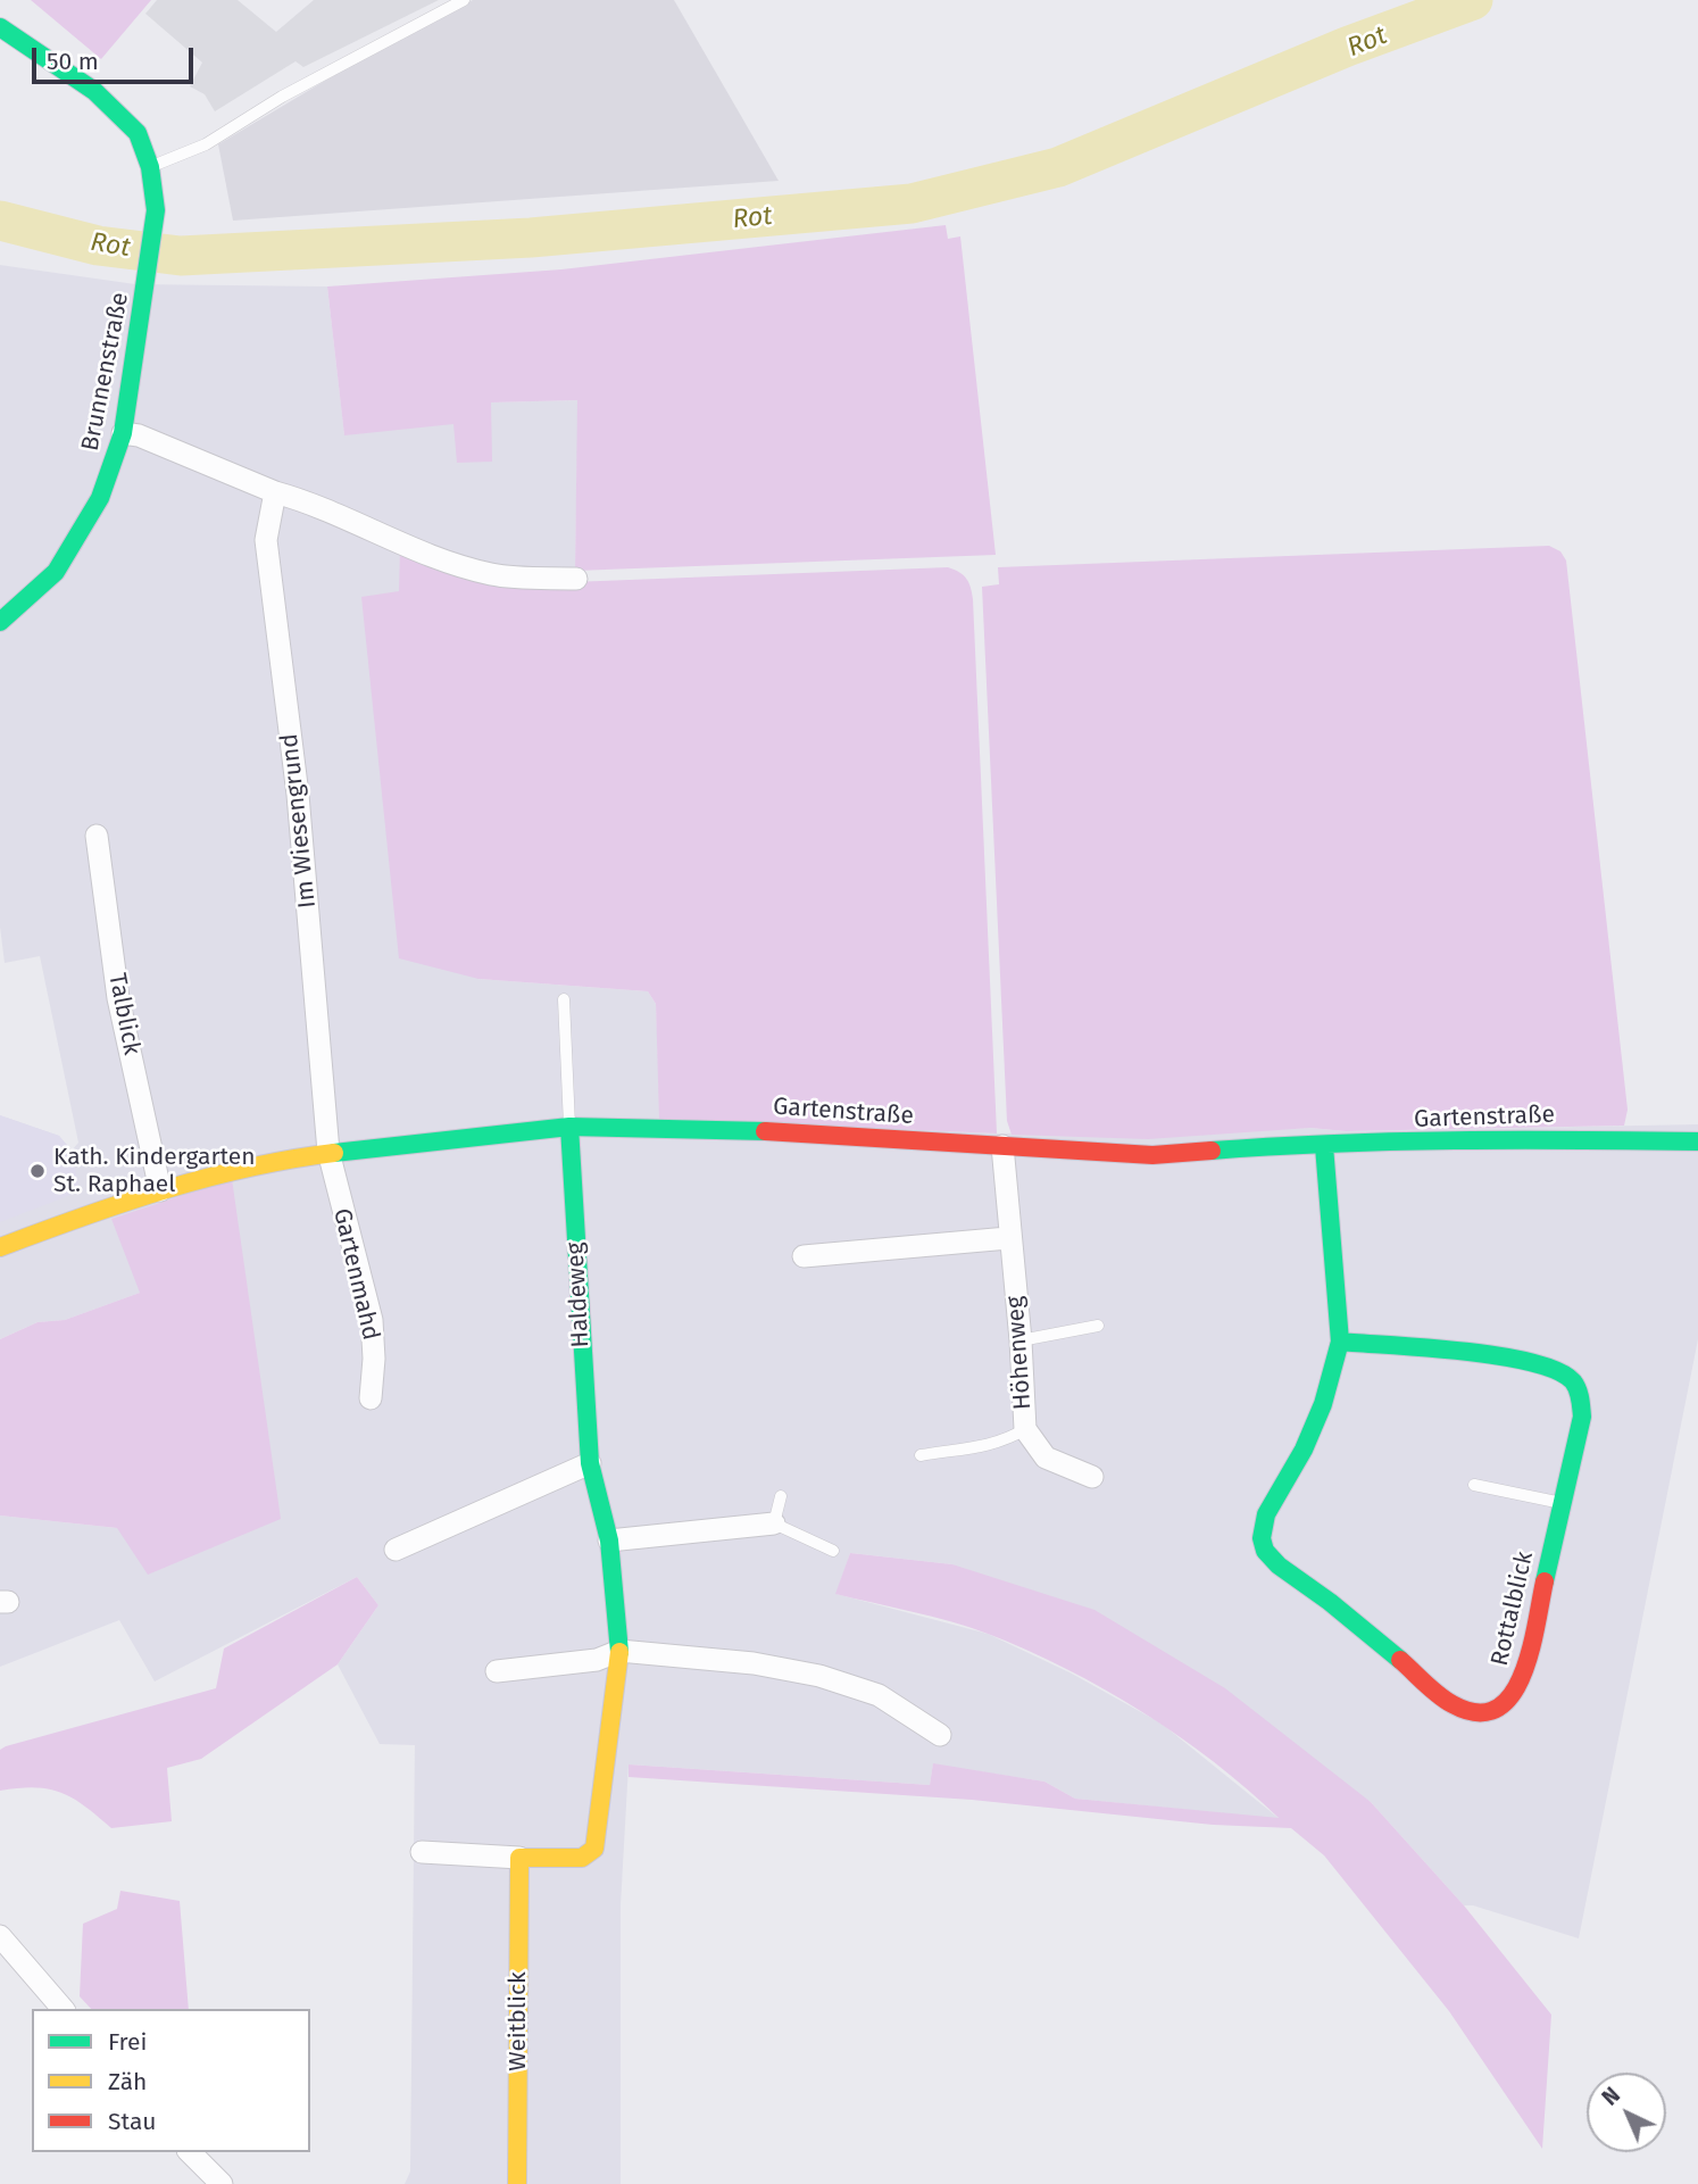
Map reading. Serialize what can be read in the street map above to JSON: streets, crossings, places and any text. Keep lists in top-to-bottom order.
{
  "streets": {
    "street": [
      "Brunnenstraße",
      "Im Wiesengrund",
      "Talblick",
      "Gartenstraße",
      "Gartenmahd",
      "Haldeweg",
      "Höhenweg",
      "Rottalblick",
      "Weitblick"
    ]
  },
  "crossings": [
    ["Im Wiesengrund", "Gartenstraße"],
    ["Im Wiesengrund", "Gartenmahd"],
    ["Talblick", "Gartenstraße"],
    ["Gartenstraße", "Gartenmahd"],
    ["Gartenstraße", "Haldeweg"],
    ["Gartenstraße", "Höhenweg"],
    ["Gartenstraße", "Rottalblick"],
    ["Haldeweg", "Weitblick"]
  ],
  "water": ["Rot"],
  "places": ["Kath. Kindergarten St. Raphael"],
  "legend": ["Frei", "Zäh", "Stau"],
  "scale_bar": "50 m",
  "north": "top left"
}
